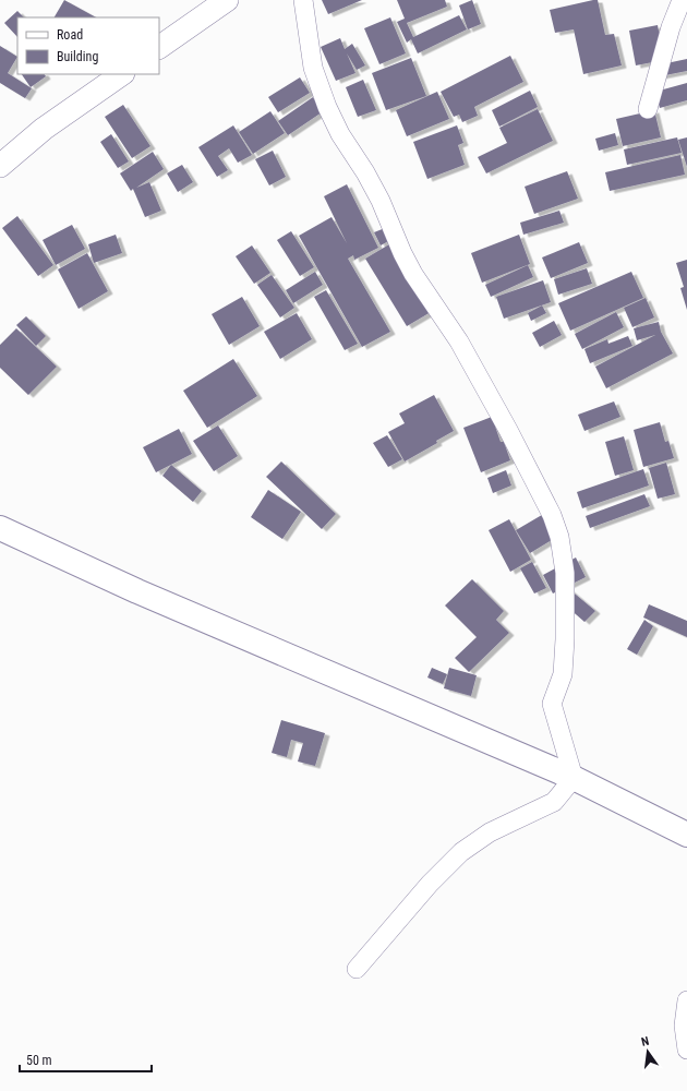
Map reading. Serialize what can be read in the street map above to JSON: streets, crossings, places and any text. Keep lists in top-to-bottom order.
{
  "legend": ["Road", "Building"],
  "scale_bar": "50 m",
  "north": "top"
}
